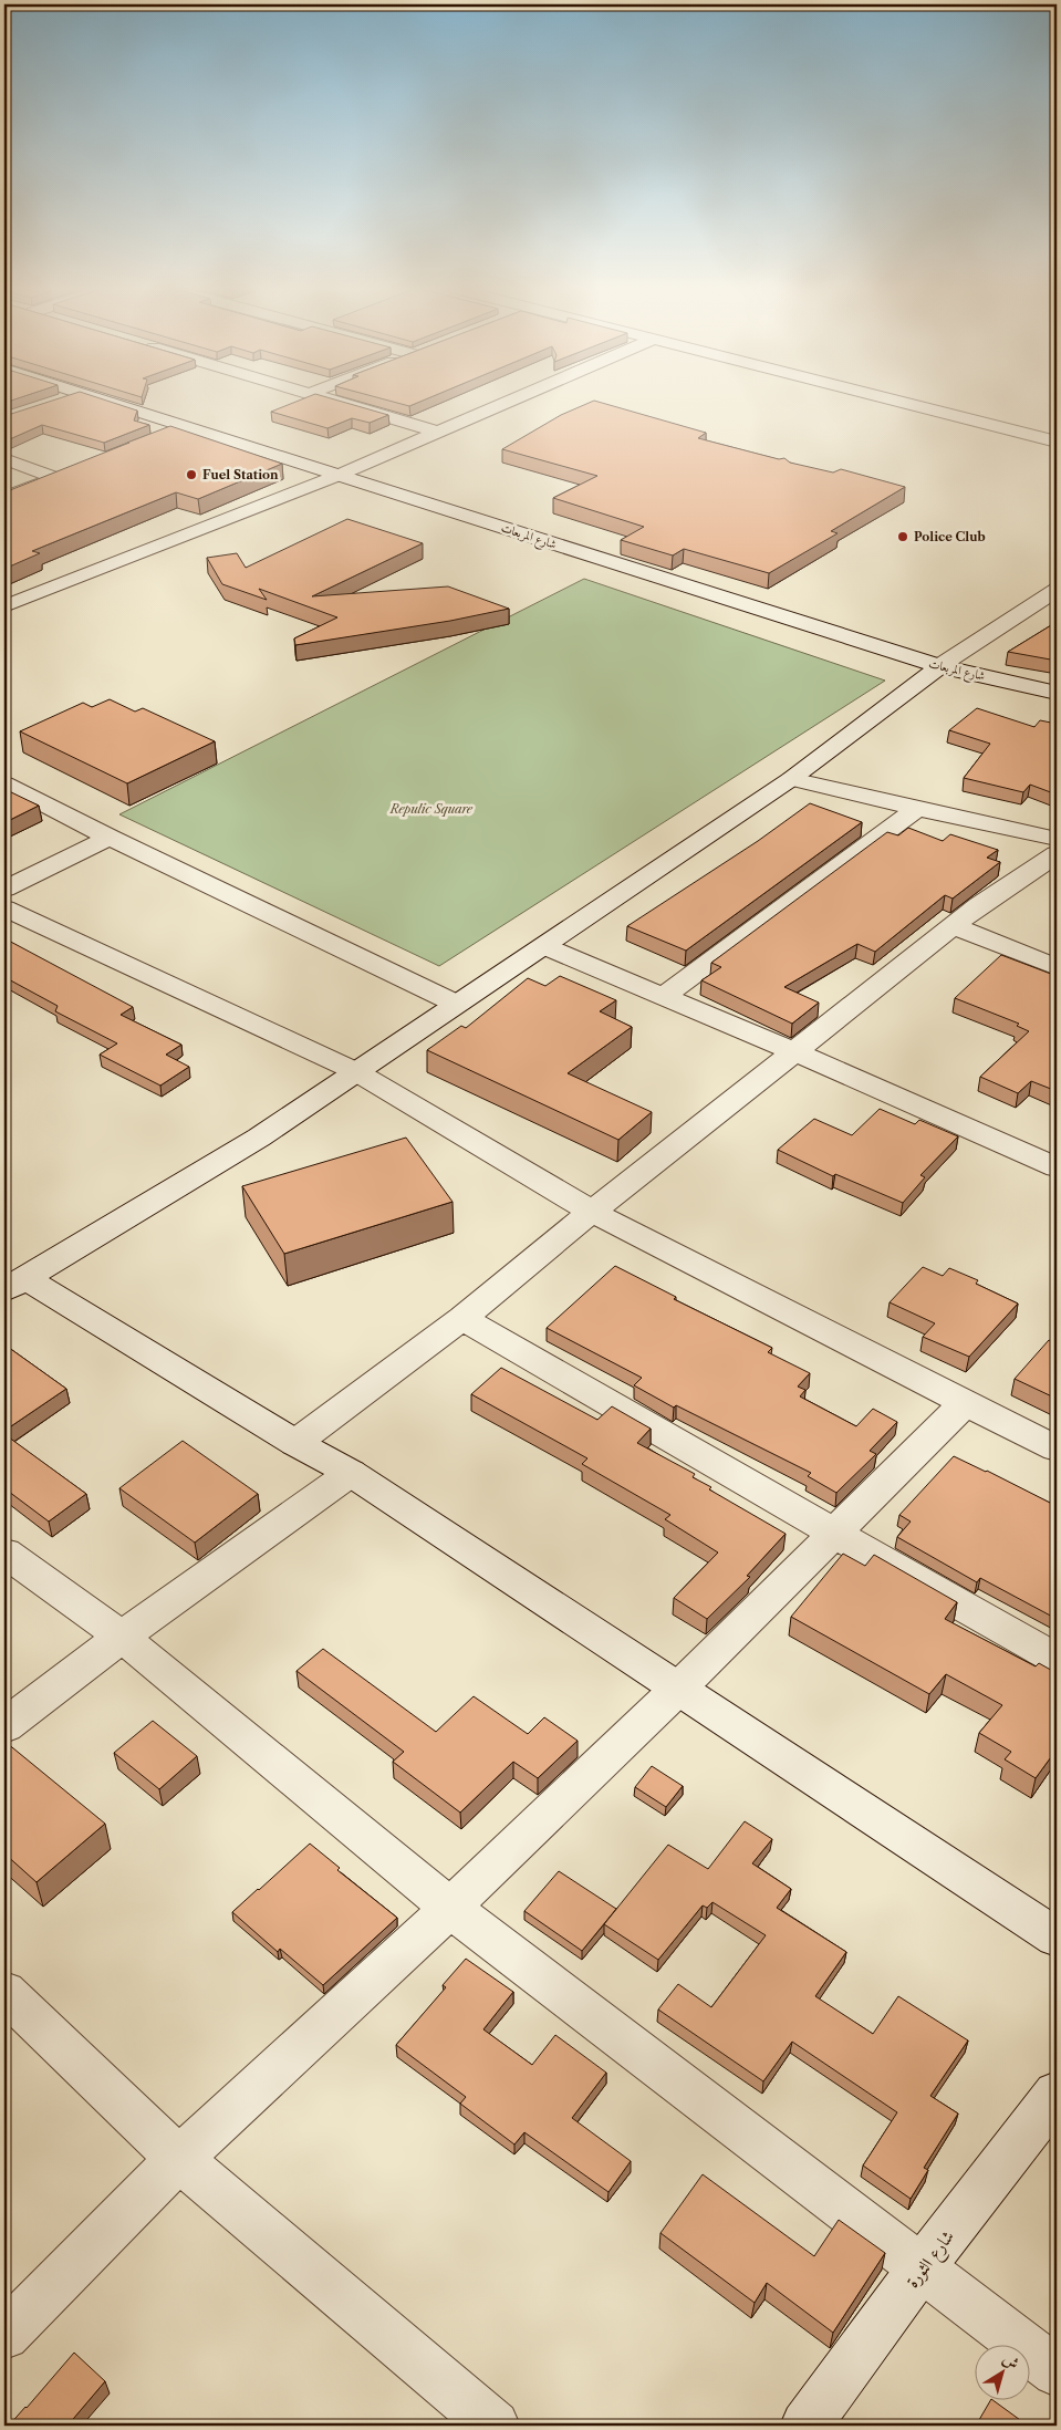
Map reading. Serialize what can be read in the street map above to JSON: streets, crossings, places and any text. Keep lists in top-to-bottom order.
{
  "streets": {
    "street": ["شارع المربعات", "شارع الثورة"]
  },
  "parks": ["Repulic Square"],
  "places": ["Fuel Station", "Police Club"],
  "north": "top right"
}
